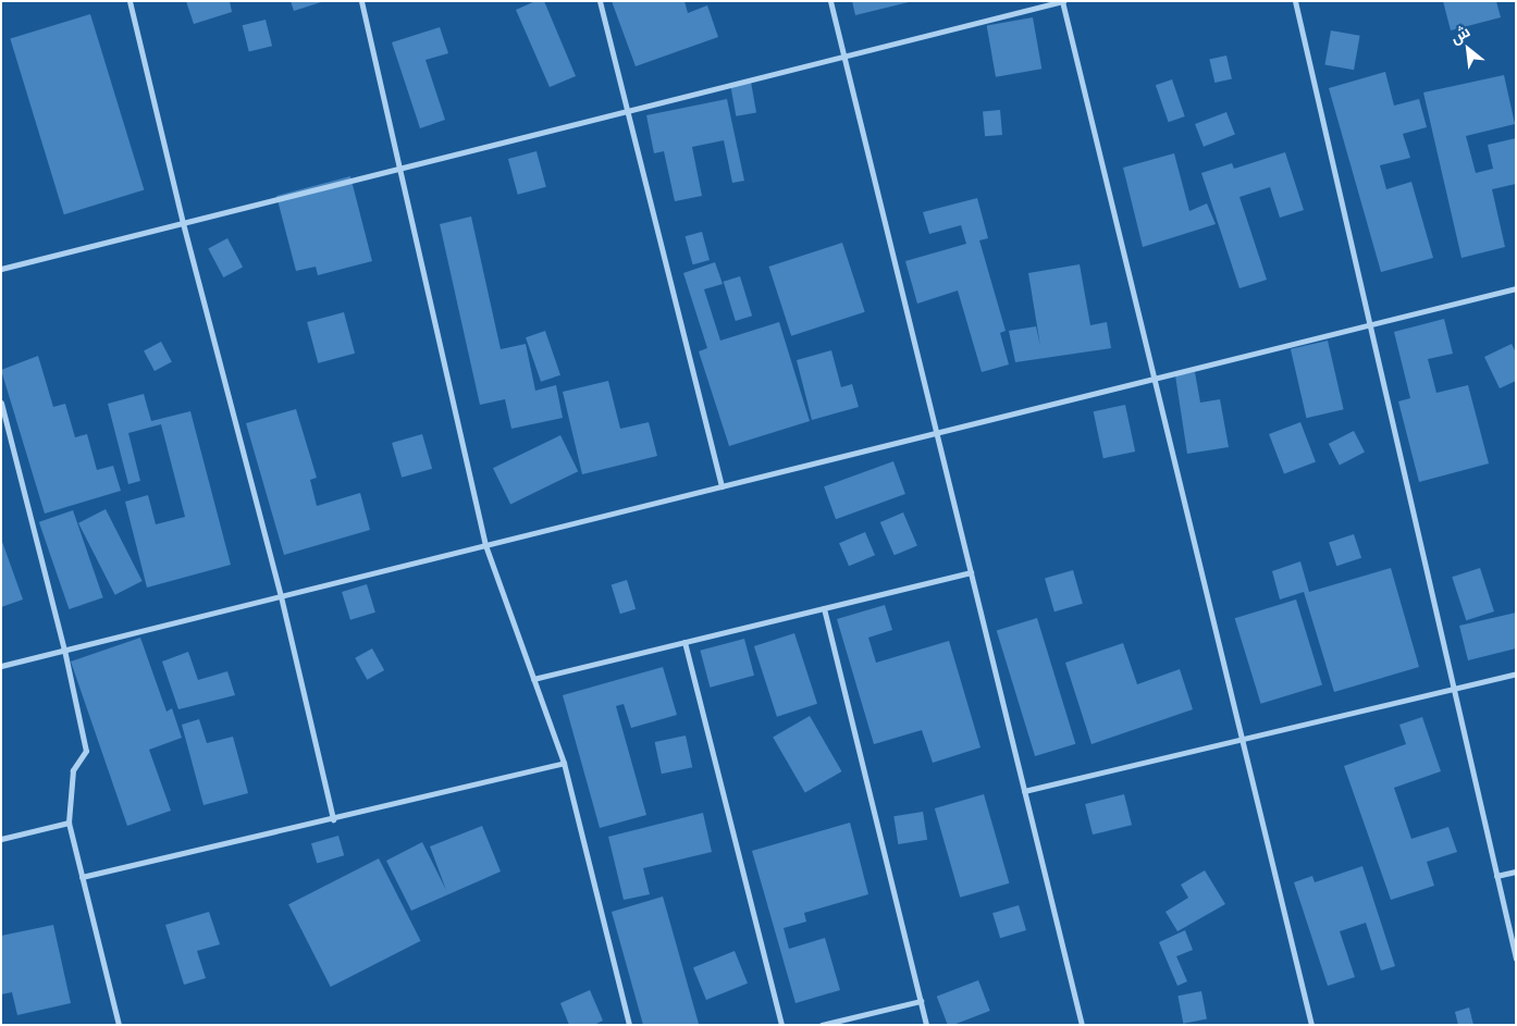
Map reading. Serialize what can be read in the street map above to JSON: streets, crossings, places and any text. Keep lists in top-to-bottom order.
{
  "north": "top left"
}
